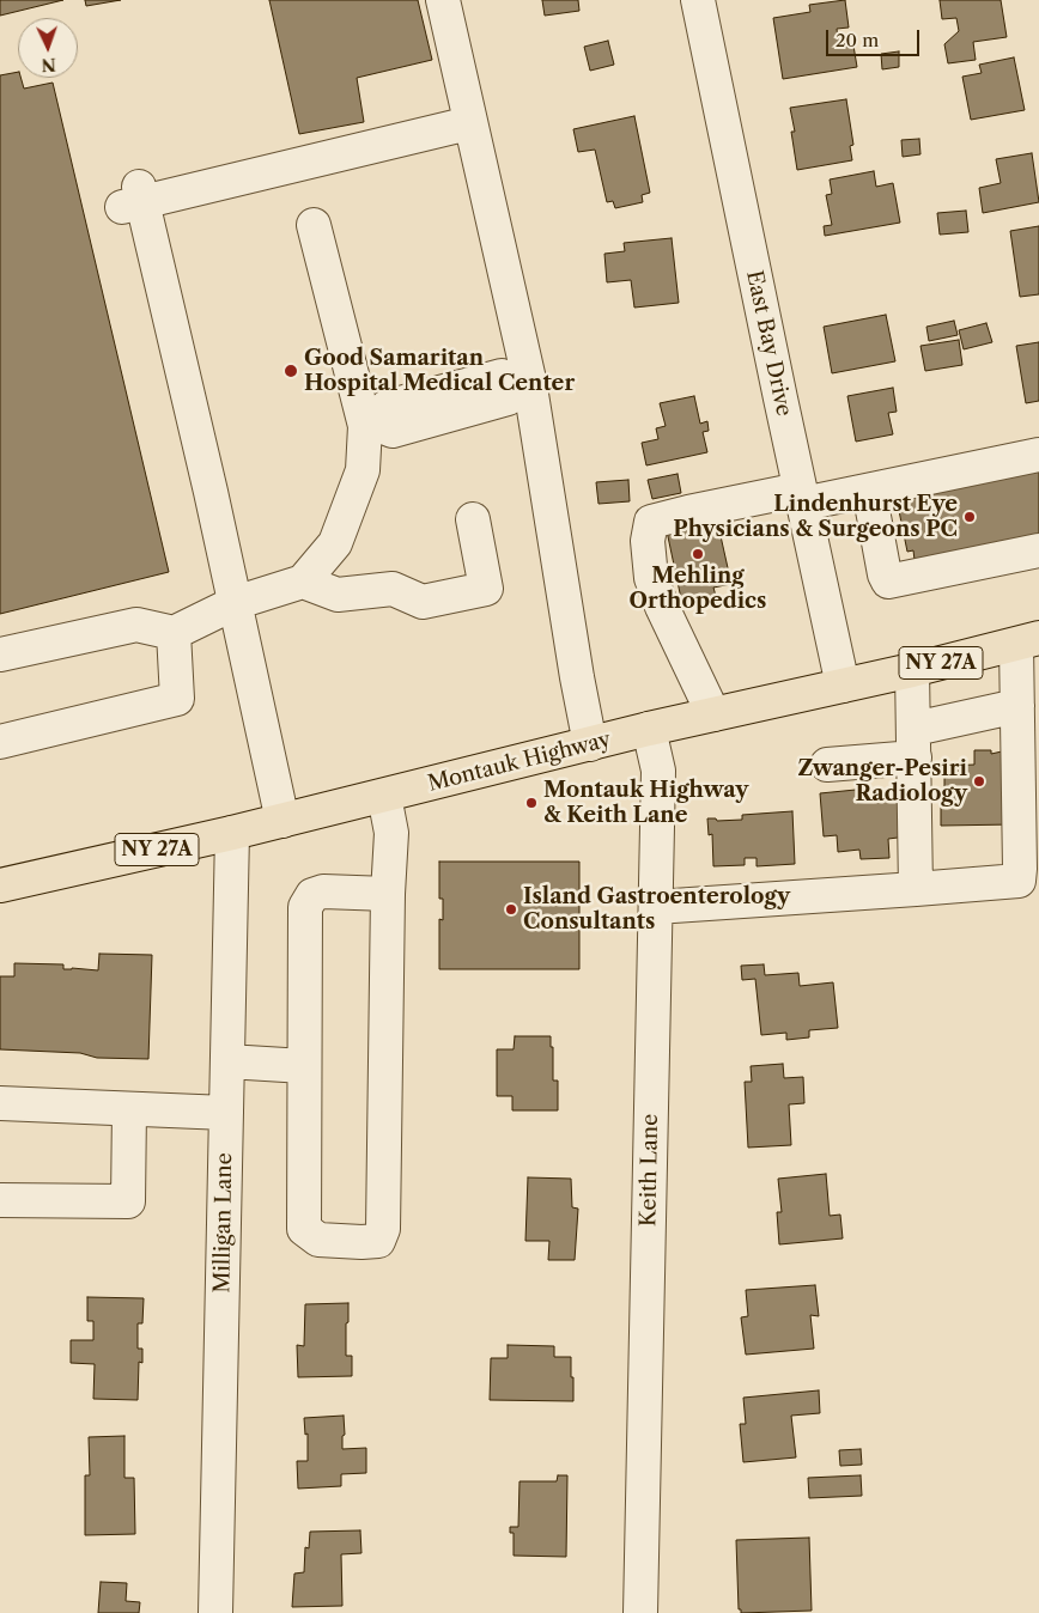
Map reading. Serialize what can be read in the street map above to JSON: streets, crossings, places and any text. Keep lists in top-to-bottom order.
{
  "streets": {
    "main road": ["NY 27A", "Montauk Highway"],
    "street": ["East Bay Drive", "Keith Lane", "Milligan Lane"]
  },
  "crossings": [
    ["East Bay Drive", "Montauk Highway"],
    ["Montauk Highway", "Keith Lane"],
    ["Montauk Highway", "Milligan Lane"]
  ],
  "places": [
    "Good Samaritan Hospital Medical Center",
    "Lindenhurst Eye Physicians & Surgeons PC",
    "Mehling Orthopedics",
    "Zwanger-Pesiri Radiology",
    "Montauk Highway & Keith Lane",
    "Island Gastroenterology Consultants"
  ],
  "scale_bar": "20 m",
  "north": "bottom"
}
